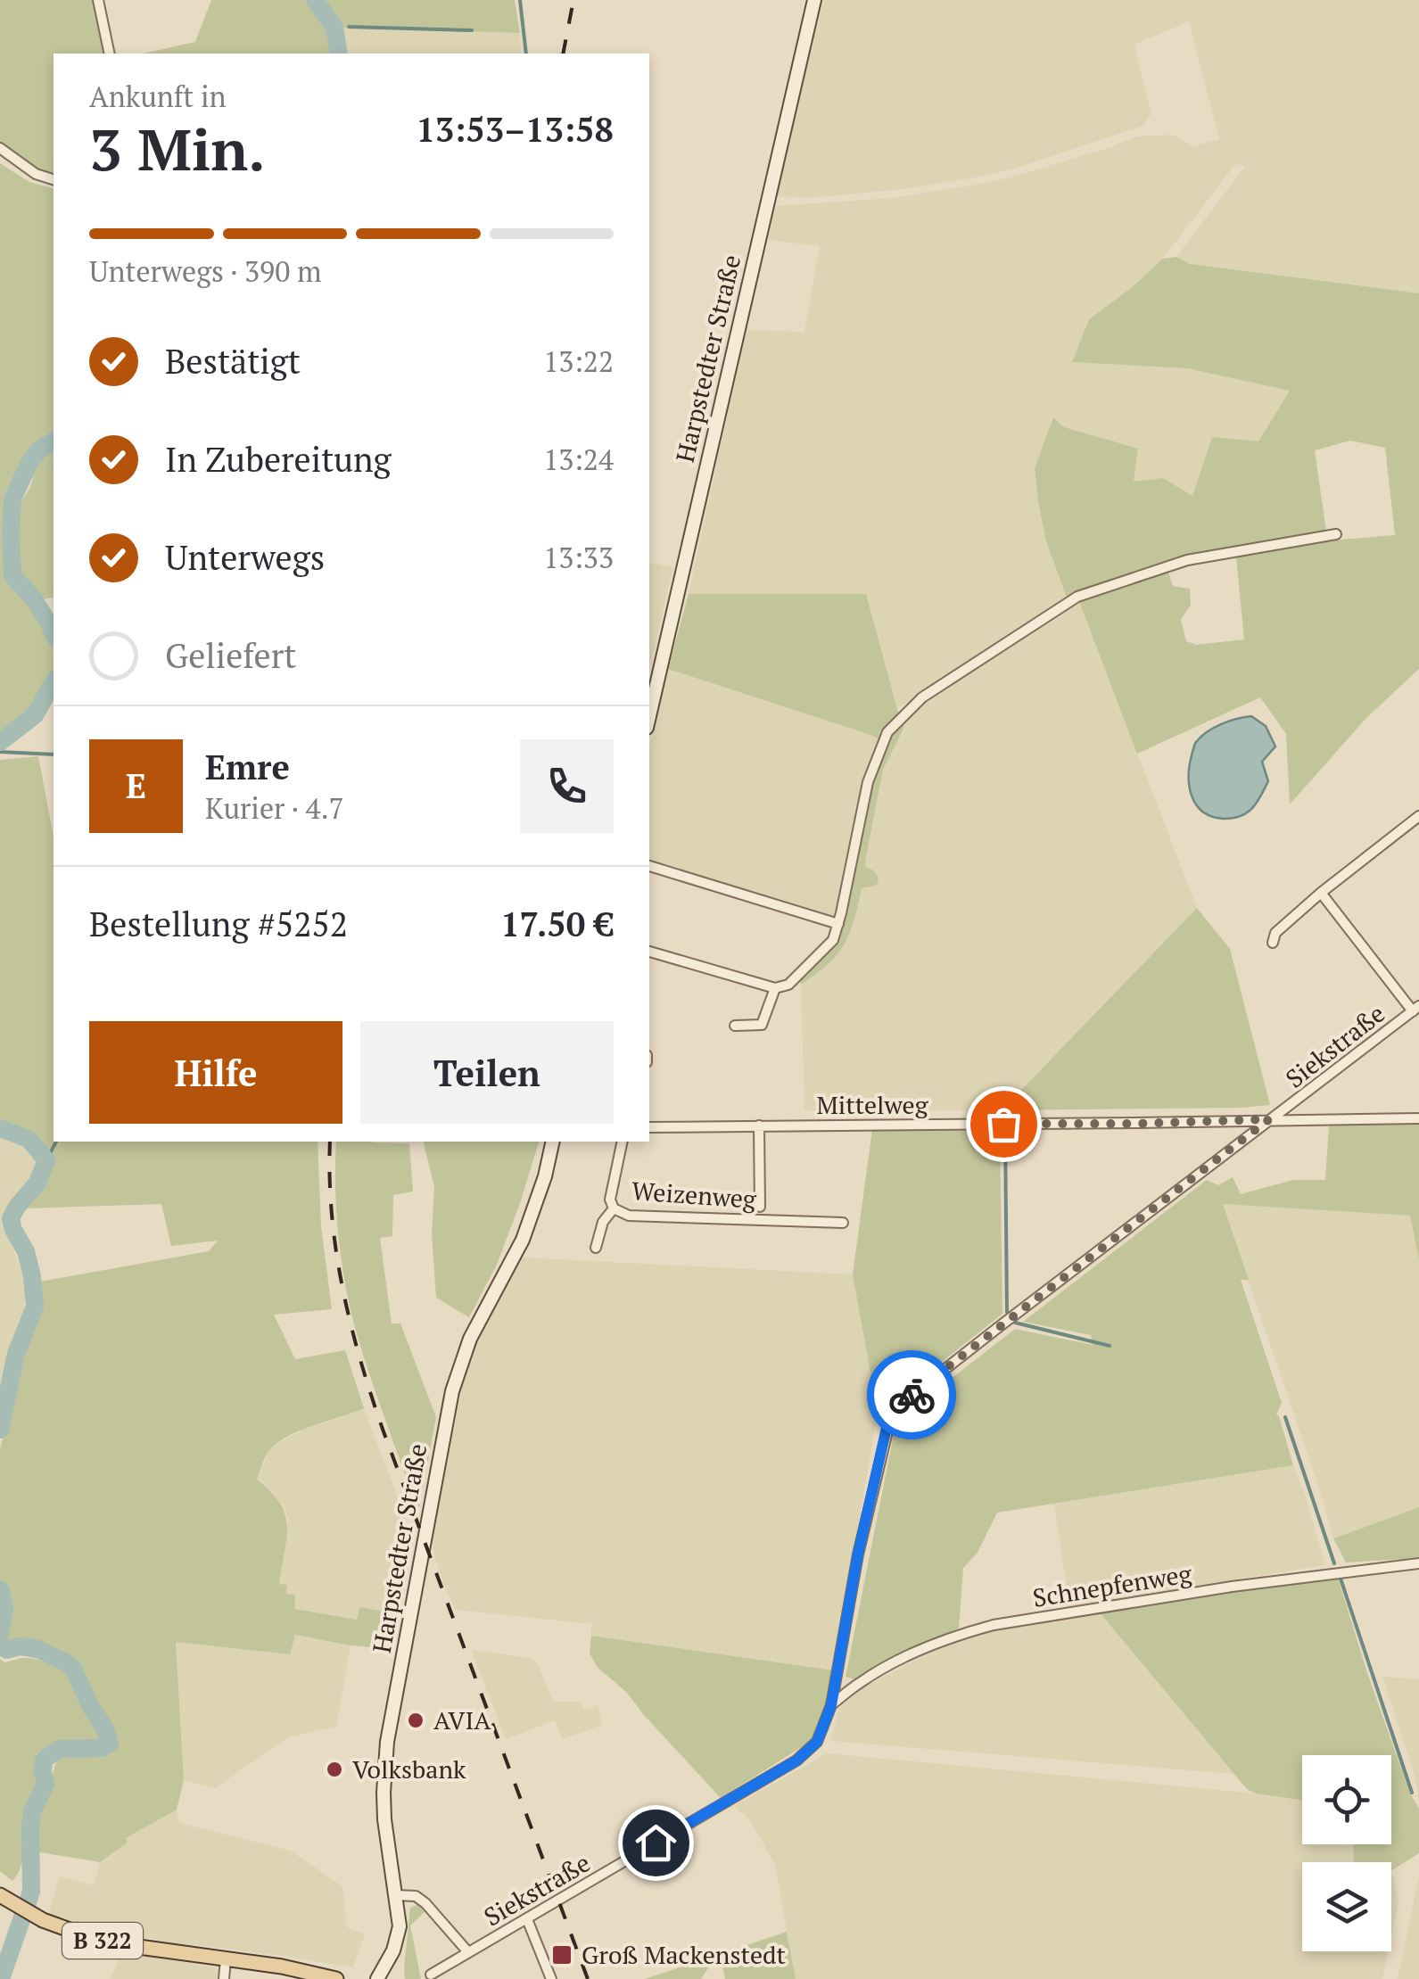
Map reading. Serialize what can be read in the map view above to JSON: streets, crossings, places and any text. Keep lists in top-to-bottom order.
{
  "streets": {
    "main road": ["B 322"],
    "street": [
      "Harpstedter Straße",
      "Siekstraße",
      "Mittelweg",
      "Weizenweg",
      "Schnepfenweg"
    ]
  },
  "crossings": [
    ["Harpstedter Straße", "Siekstraße"],
    ["Siekstraße", "Mittelweg"],
    ["Siekstraße", "Schnepfenweg"]
  ],
  "places": {
    "other": ["AVIA", "Volksbank"],
    "transit": ["Groß Mackenstedt"]
  },
  "page": {
    "heading": ["3 Min.", "Ankunft in", "13:53–13:58"],
    "panel": [
      "Emre",
      "Kurier · 4.7",
      "Bestellung #5252",
      "17.50 €"
    ],
    "bar": "Unterwegs · 390 m",
    "list": [
      ["Bestätigt", "13:22"],
      ["In Zubereitung", "13:24"],
      ["Unterwegs", "13:33"],
      "Geliefert"
    ],
    "round": "E",
    "buttons": ["Hilfe", "Teilen"]
  }
}
